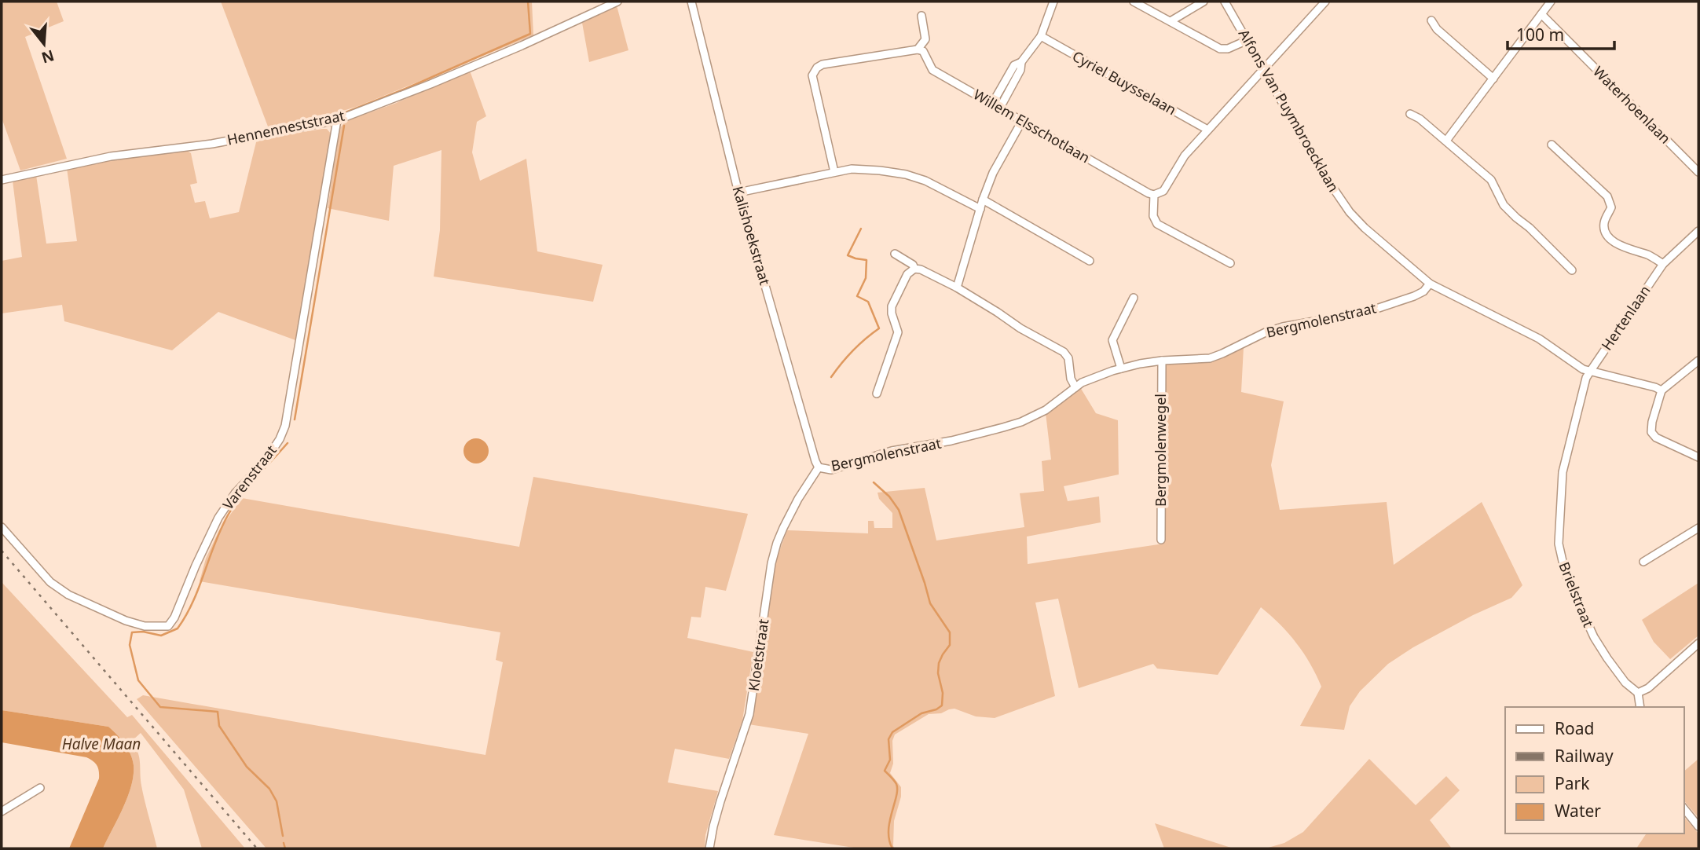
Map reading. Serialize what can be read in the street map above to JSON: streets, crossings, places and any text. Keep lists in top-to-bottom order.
{
  "streets": {
    "street": [
      "Cyriel Buysselaan",
      "Waterhoenlaan",
      "Alfons Van Puymbroecklaan",
      "Willem Elsschotlaan",
      "Hennenneststraat",
      "Kalishoekstraat",
      "Hertenlaan",
      "Bergmolenstraat",
      "Bergmolenwegel",
      "Varenstraat",
      "Brielstraat",
      "Kloetstraat"
    ]
  },
  "crossings": [
    ["Alfons Van Puymbroecklaan", "Bergmolenstraat"],
    ["Hennenneststraat", "Varenstraat"],
    ["Kalishoekstraat", "Bergmolenstraat"],
    ["Kalishoekstraat", "Kloetstraat"],
    ["Hertenlaan", "Brielstraat"],
    ["Bergmolenstraat", "Bergmolenwegel"],
    ["Bergmolenstraat", "Kloetstraat"]
  ],
  "water": ["Halve Maan"],
  "legend": [
    "Road",
    "Railway",
    "Park",
    "Water"
  ],
  "scale_bar": "100 m",
  "north": "bottom"
}
